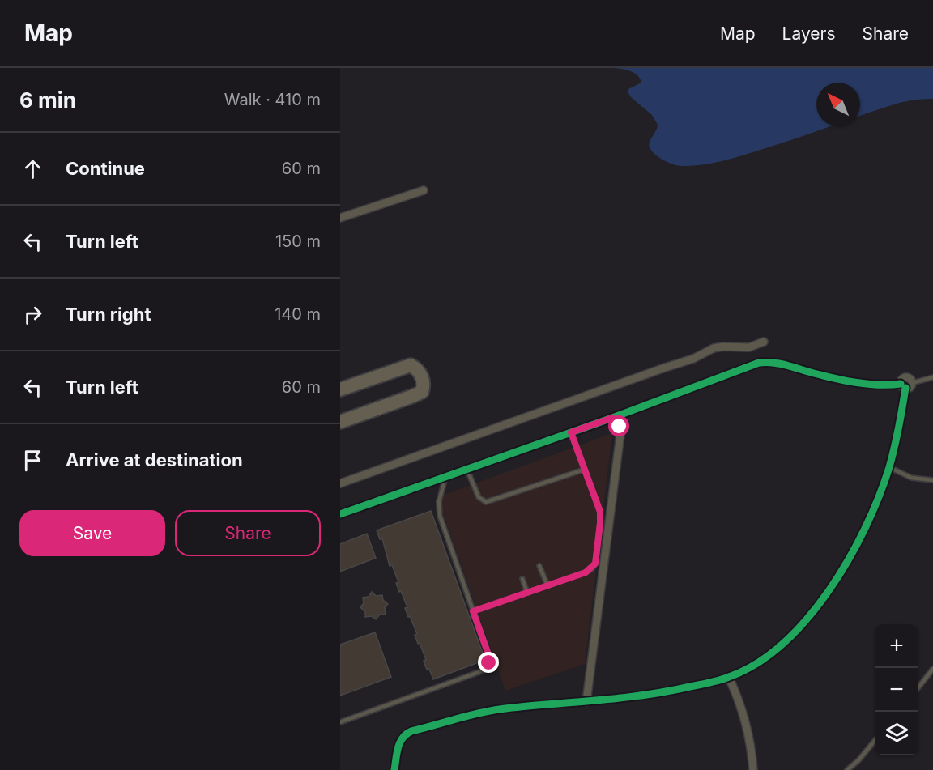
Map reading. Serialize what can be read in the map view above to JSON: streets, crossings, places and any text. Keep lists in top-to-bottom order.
{
  "north": "top left",
  "page": {
    "header": "Map",
    "nav": ["Map", "Layers", "Share"],
    "heading": ["6 min", "Walk · 410 m"],
    "list": [
      ["Continue", "60 m"],
      ["Turn left", "150 m"],
      ["Turn right", "140 m"],
      ["Turn left", "60 m"],
      "Arrive at destination"
    ],
    "buttons": ["Save", "Share"],
    "map_buttons": ["+", "−"]
  }
}
